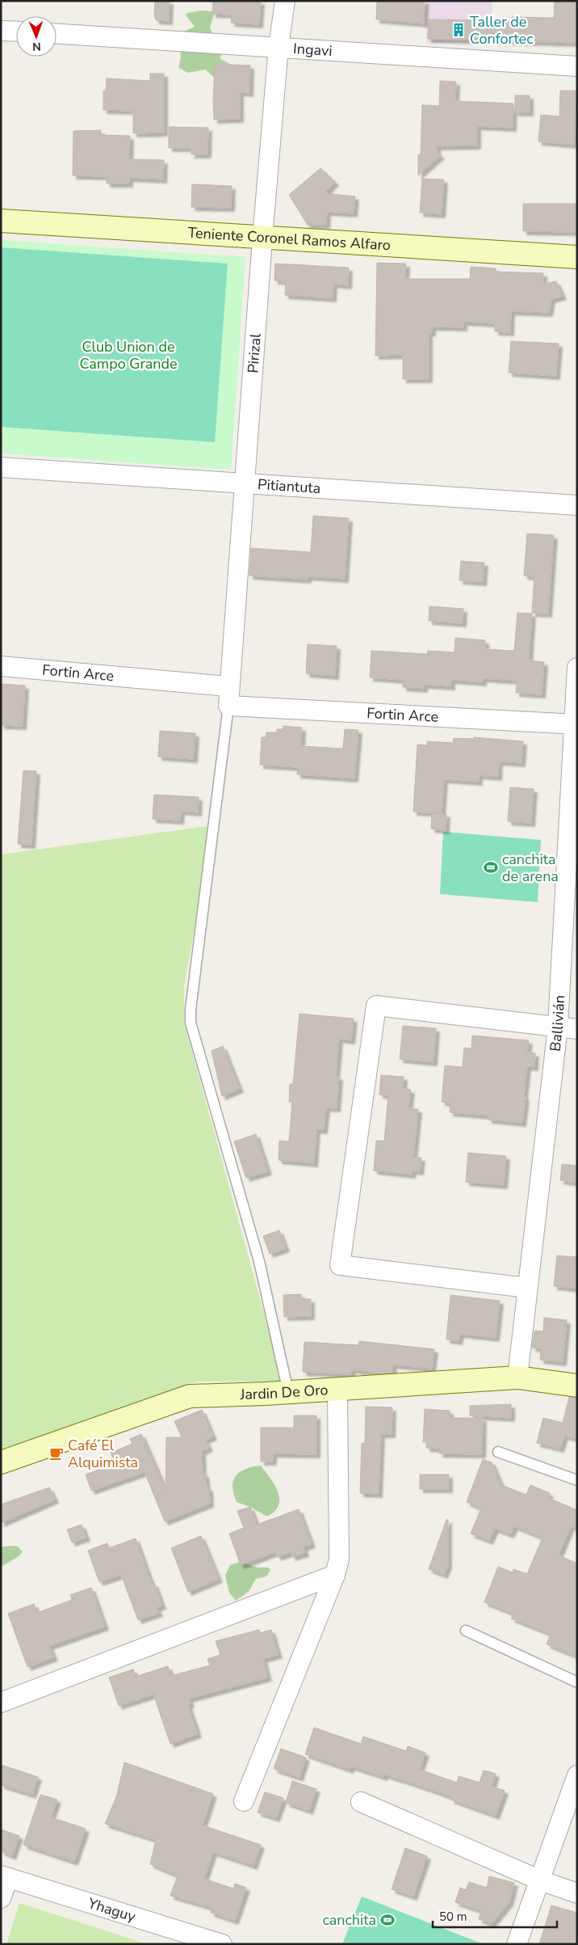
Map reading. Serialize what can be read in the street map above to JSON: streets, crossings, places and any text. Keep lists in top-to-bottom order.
{
  "streets": {
    "street": [
      "Ingavi",
      "Teniente Coronel Ramos Alfaro",
      "Pirizal",
      "Pitiantuta",
      "Fortin Arce",
      "Ballivián",
      "Jardin De Oro",
      "Yhaguy"
    ]
  },
  "crossings": [
    ["Ingavi", "Pirizal"],
    ["Teniente Coronel Ramos Alfaro", "Pirizal"],
    ["Pirizal", "Pitiantuta"],
    ["Pirizal", "Fortin Arce"],
    ["Fortin Arce", "Ballivián"],
    ["Ballivián", "Jardin De Oro"]
  ],
  "parks": ["Club Union de Campo Grande"],
  "places": {
    "building": ["Taller de Confortec"],
    "sports": ["canchita de arena", "canchita"],
    "cafe": ["Café El Alquimista"]
  },
  "scale_bar": "50 m",
  "north": "bottom"
}
